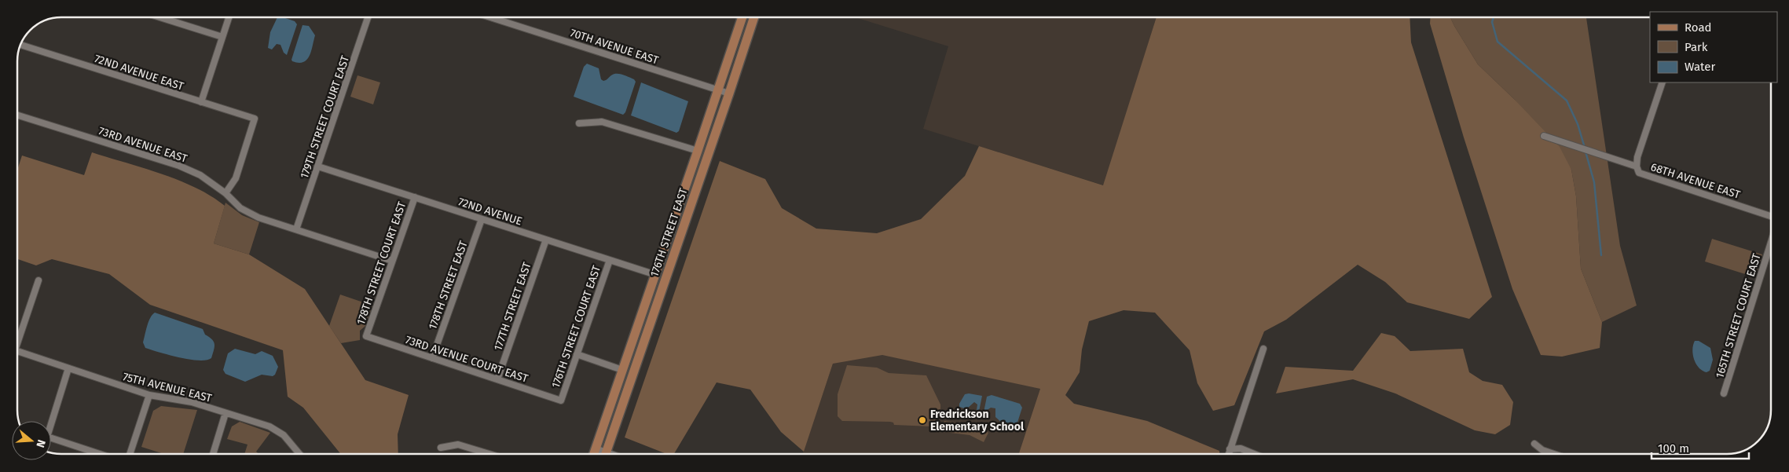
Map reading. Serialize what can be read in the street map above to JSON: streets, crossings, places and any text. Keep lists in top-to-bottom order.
{
  "streets": {
    "main road": ["176TH STREET EAST"],
    "street": [
      "70TH AVENUE EAST",
      "72ND AVENUE EAST",
      "179TH STREET COURT EAST",
      "73RD AVENUE EAST",
      "68TH AVENUE EAST",
      "72ND AVENUE",
      "178TH STREET COURT EAST",
      "178TH STREET EAST",
      "177TH STREET EAST",
      "165TH STREET COURT EAST",
      "176TH STREET COURT EAST",
      "73RD AVENUE COURT EAST",
      "75TH AVENUE EAST"
    ]
  },
  "crossings": [
    ["70TH AVENUE EAST", "176TH STREET EAST"],
    ["72ND AVENUE EAST", "73RD AVENUE EAST"],
    ["179TH STREET COURT EAST", "73RD AVENUE EAST"],
    ["179TH STREET COURT EAST", "72ND AVENUE"],
    ["73RD AVENUE EAST", "178TH STREET COURT EAST"],
    ["72ND AVENUE", "176TH STREET EAST"],
    ["72ND AVENUE", "178TH STREET COURT EAST"],
    ["72ND AVENUE", "178TH STREET EAST"],
    ["72ND AVENUE", "177TH STREET EAST"],
    ["72ND AVENUE", "176TH STREET COURT EAST"],
    ["178TH STREET COURT EAST", "73RD AVENUE COURT EAST"],
    ["178TH STREET EAST", "73RD AVENUE COURT EAST"],
    ["177TH STREET EAST", "73RD AVENUE COURT EAST"],
    ["176TH STREET COURT EAST", "73RD AVENUE COURT EAST"]
  ],
  "places": ["Fredrickson Elementary School"],
  "legend": ["Road", "Park", "Water"],
  "scale_bar": "100 m",
  "north": "right"
}
